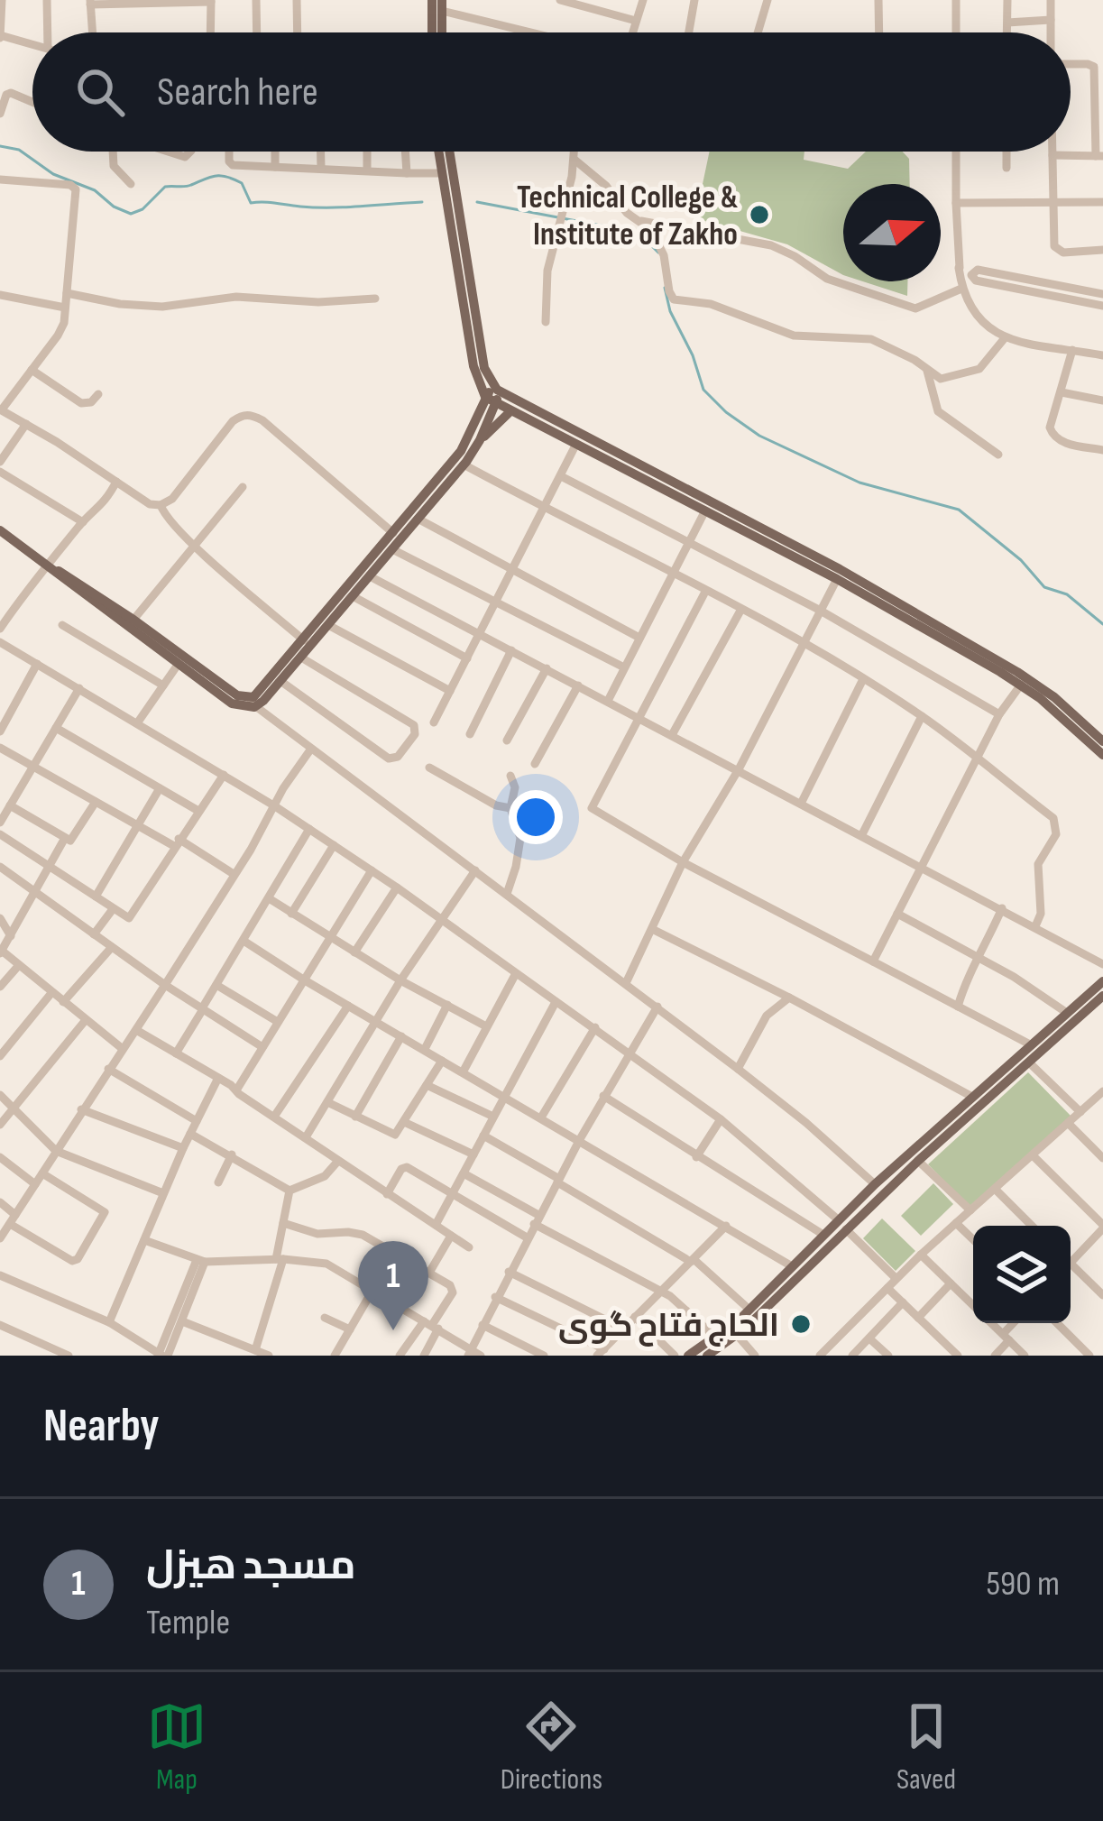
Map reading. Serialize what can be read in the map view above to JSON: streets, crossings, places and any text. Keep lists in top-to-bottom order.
{
  "places": ["Technical College & Institute of Zakho", "الحاج فتاح گوی"],
  "north": "right",
  "page": {
    "search": "Search here",
    "pins": "1",
    "heading": "Nearby",
    "list": [
      {
        "mark": "1",
        "name": "مسجد هيزل",
        "note": "Temple",
        "value": "590 m"
      }
    ],
    "nav": ["Map", "Directions", "Saved"]
  }
}
